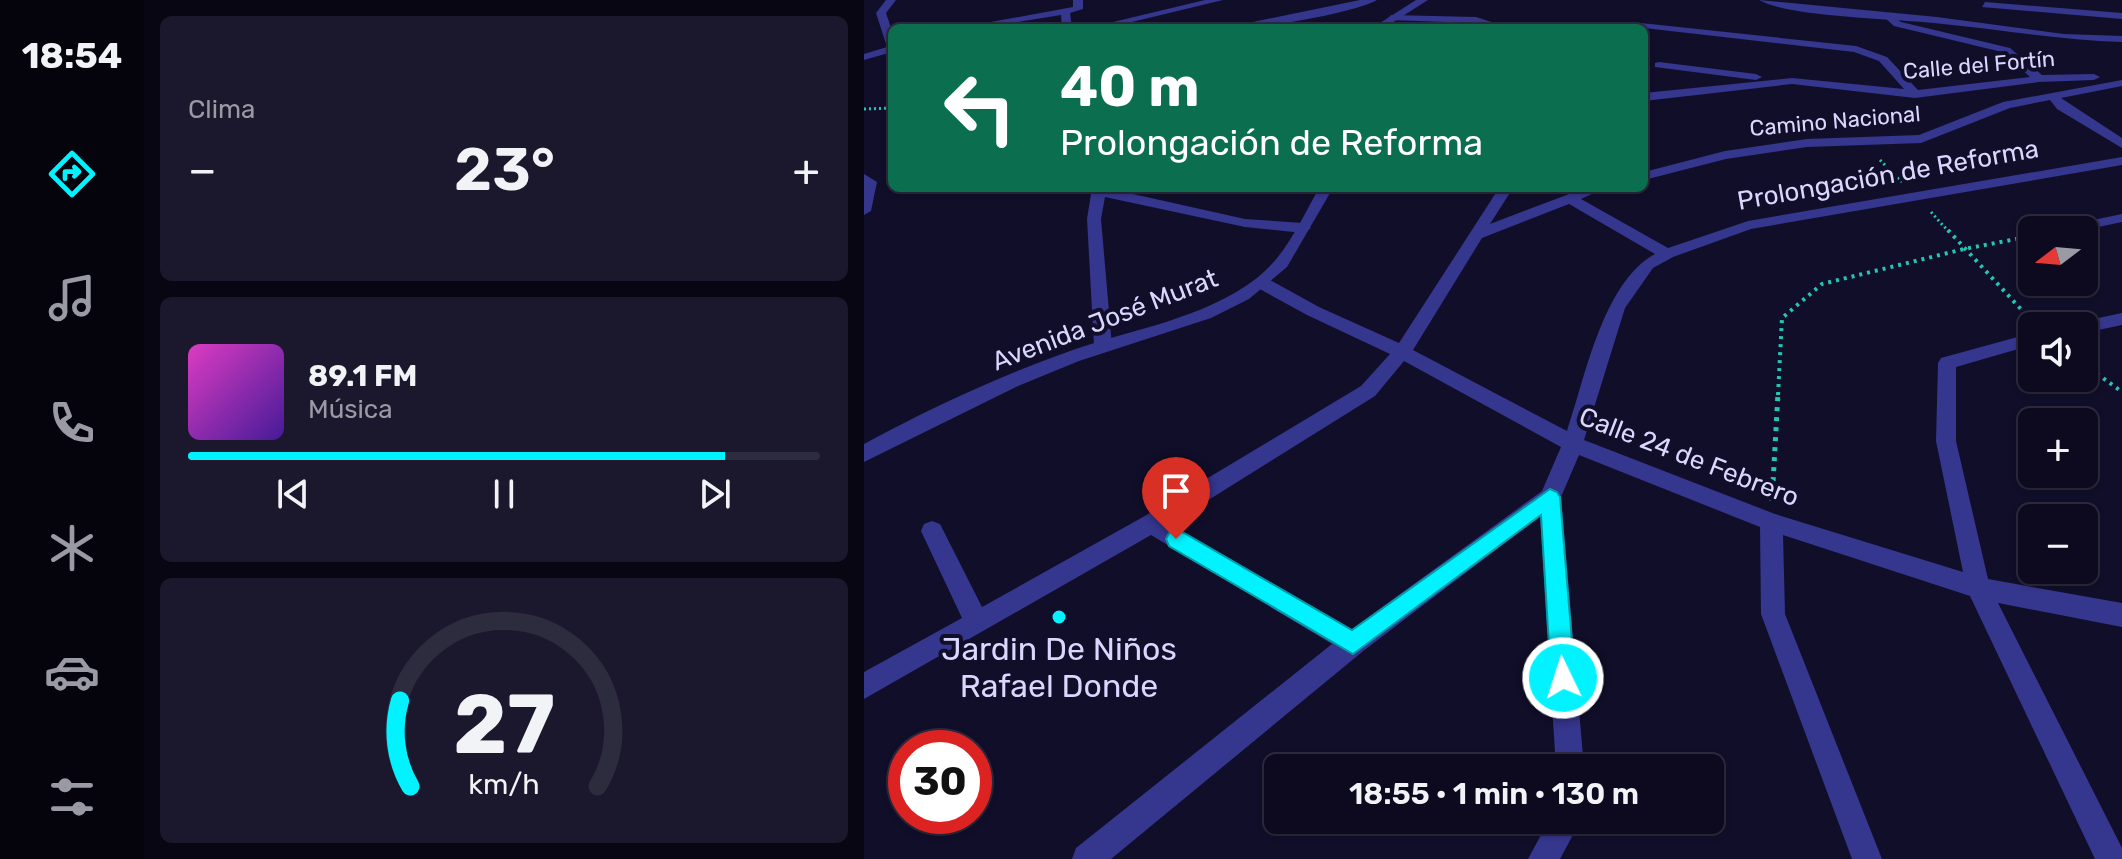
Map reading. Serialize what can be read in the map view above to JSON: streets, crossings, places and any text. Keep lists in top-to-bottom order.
{
  "streets": {
    "street": [
      "Calle del Fortín",
      "Camino Nacional",
      "Prolongación de Reforma",
      "Avenida José Murat",
      "Calle 24 de Febrero"
    ]
  },
  "crossings": [
    ["Prolongación de Reforma", "Calle 24 de Febrero"],
    ["Avenida José Murat", "Calle 24 de Febrero"]
  ],
  "places": ["Jardin De Niños Rafael Donde"],
  "north": "left",
  "page": {
    "tabs": "18:54",
    "tile": "Clima",
    "turn": ["40 m", "Prolongación de Reforma"],
    "heat": ["−", "23°", "+"],
    "map_buttons": ["+", "−"],
    "song": ["89.1 FM", "Música"],
    "limit": "30",
    "trip": "18:55 · 1 min · 130 m",
    "gauge": ["27", "km/h"]
  }
}
